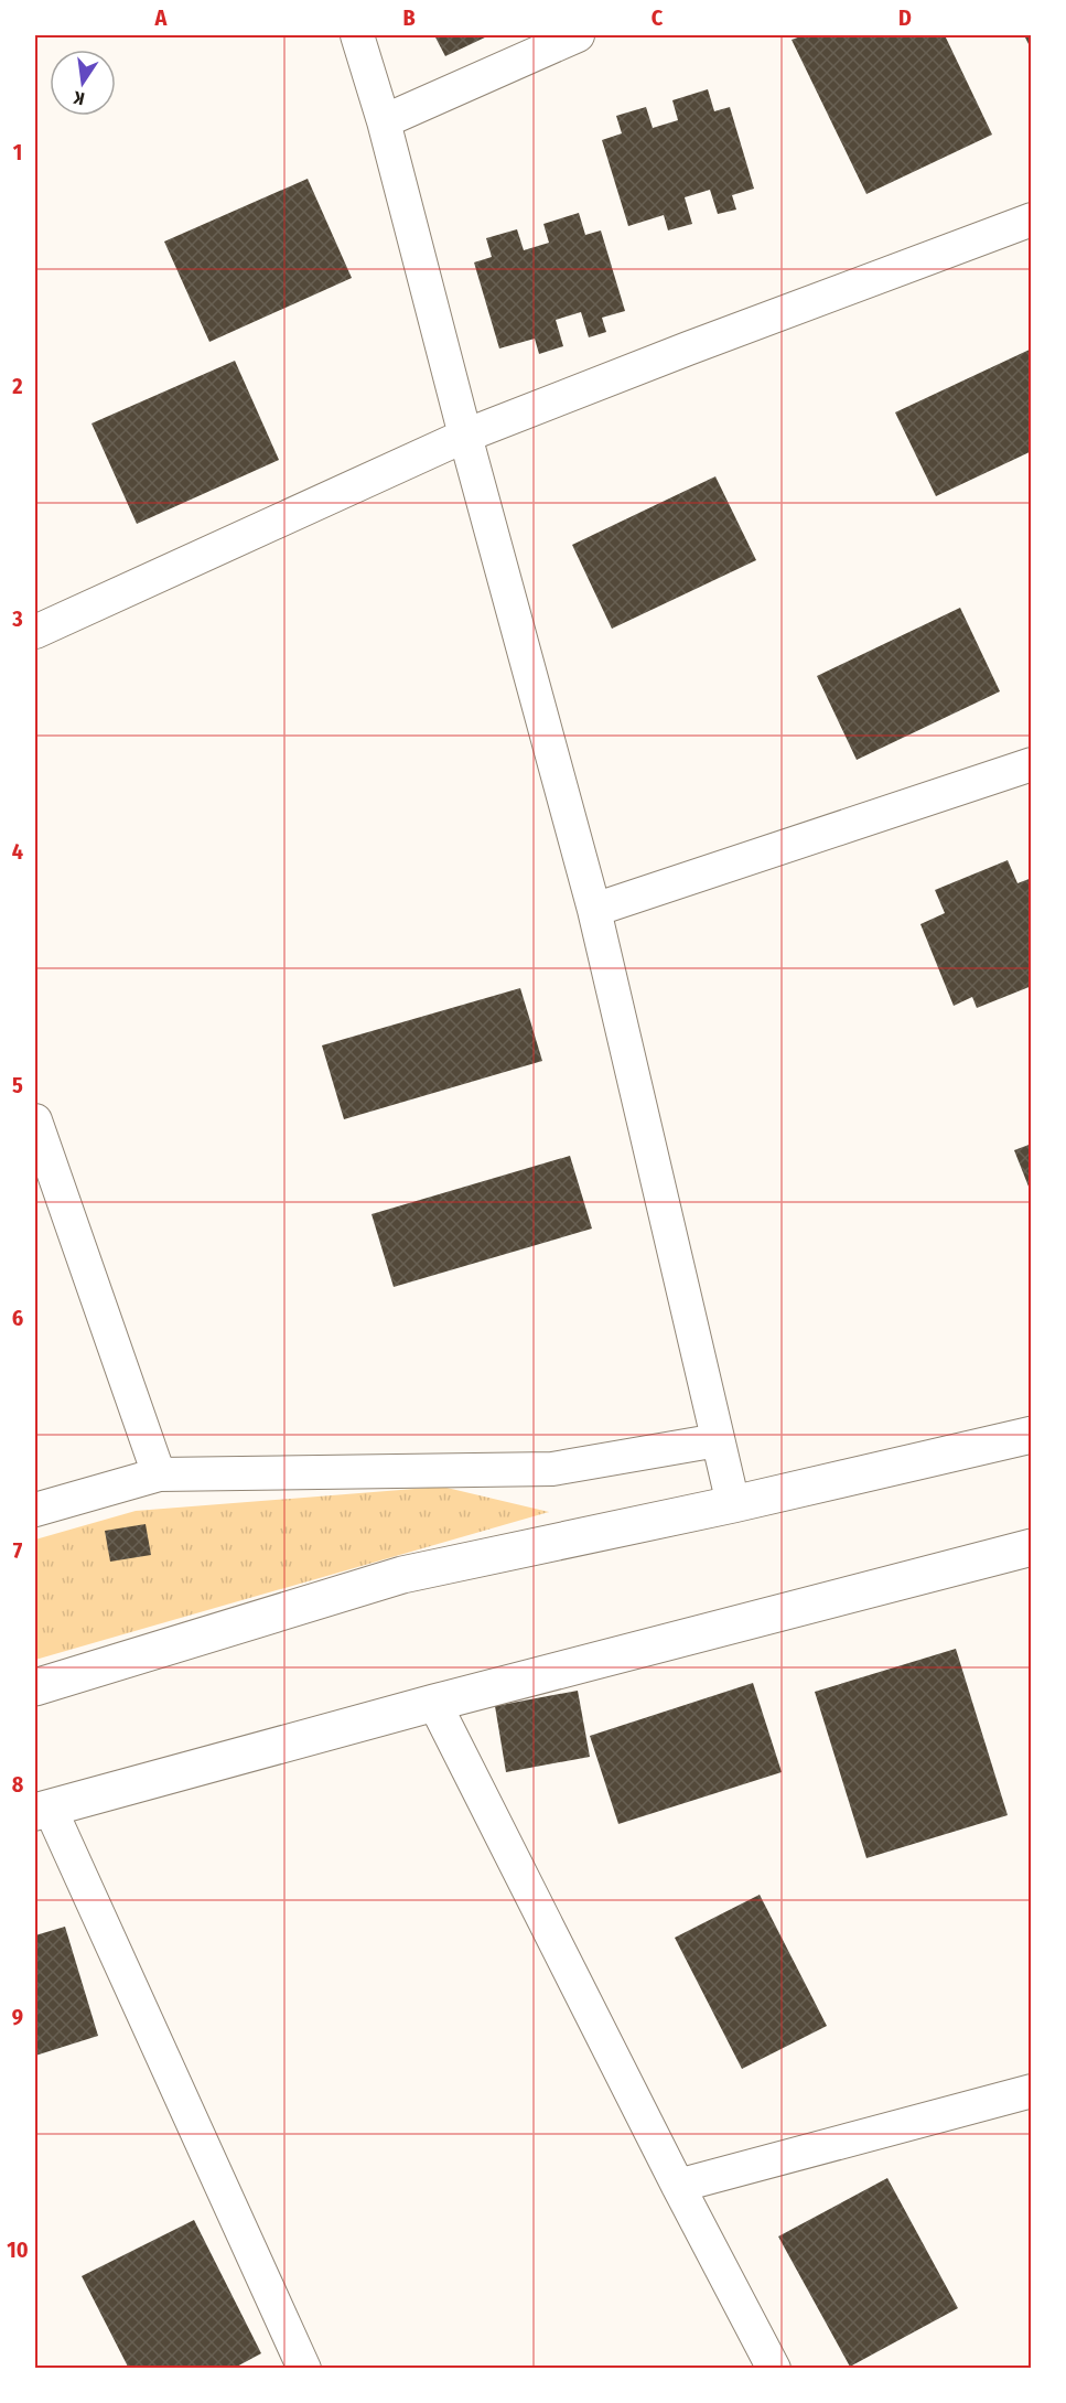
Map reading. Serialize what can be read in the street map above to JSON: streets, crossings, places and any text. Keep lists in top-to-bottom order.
{
  "north": "bottom",
  "grid": {
    "columns": [
      "A",
      "B",
      "C",
      "D"
    ],
    "rows": [
      "1",
      "2",
      "3",
      "4",
      "5",
      "6",
      "7",
      "8",
      "9",
      "10"
    ]
  }
}
